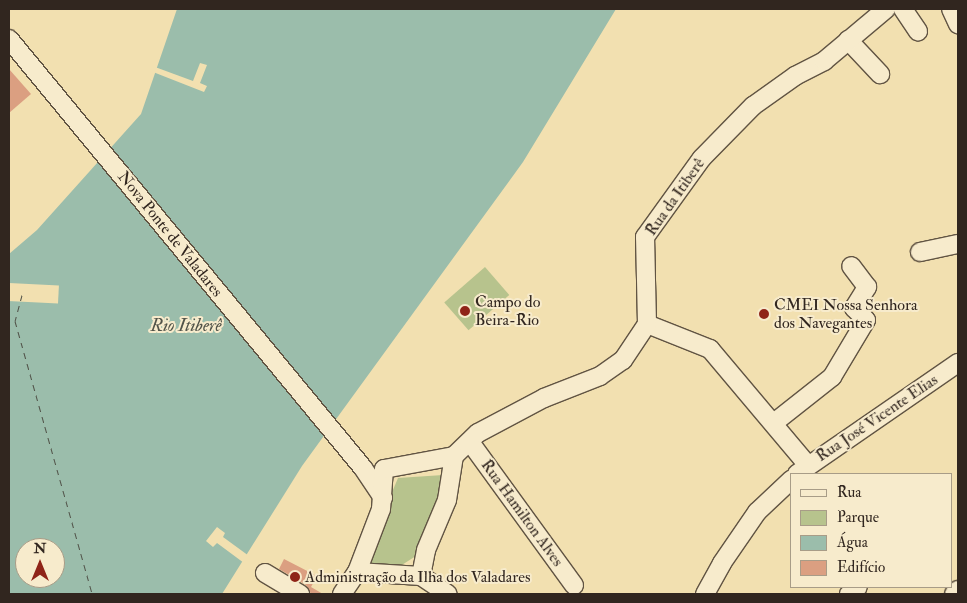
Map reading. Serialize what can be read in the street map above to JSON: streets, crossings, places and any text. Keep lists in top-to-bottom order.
{
  "streets": {
    "street": [
      "Rua da Itiberê",
      "Nova Ponte de Valadares",
      "Rua José Vicente Elias",
      "Rua Hamilton Alves"
    ]
  },
  "water": ["Rio Itiberê"],
  "places": ["Campo do Beira-Rio", "CMEI Nossa Senhora dos Navegantes", "Administração da Ilha dos Valadares"],
  "legend": [
    "Rua",
    "Parque",
    "Água",
    "Edifício"
  ],
  "north": "top"
}
